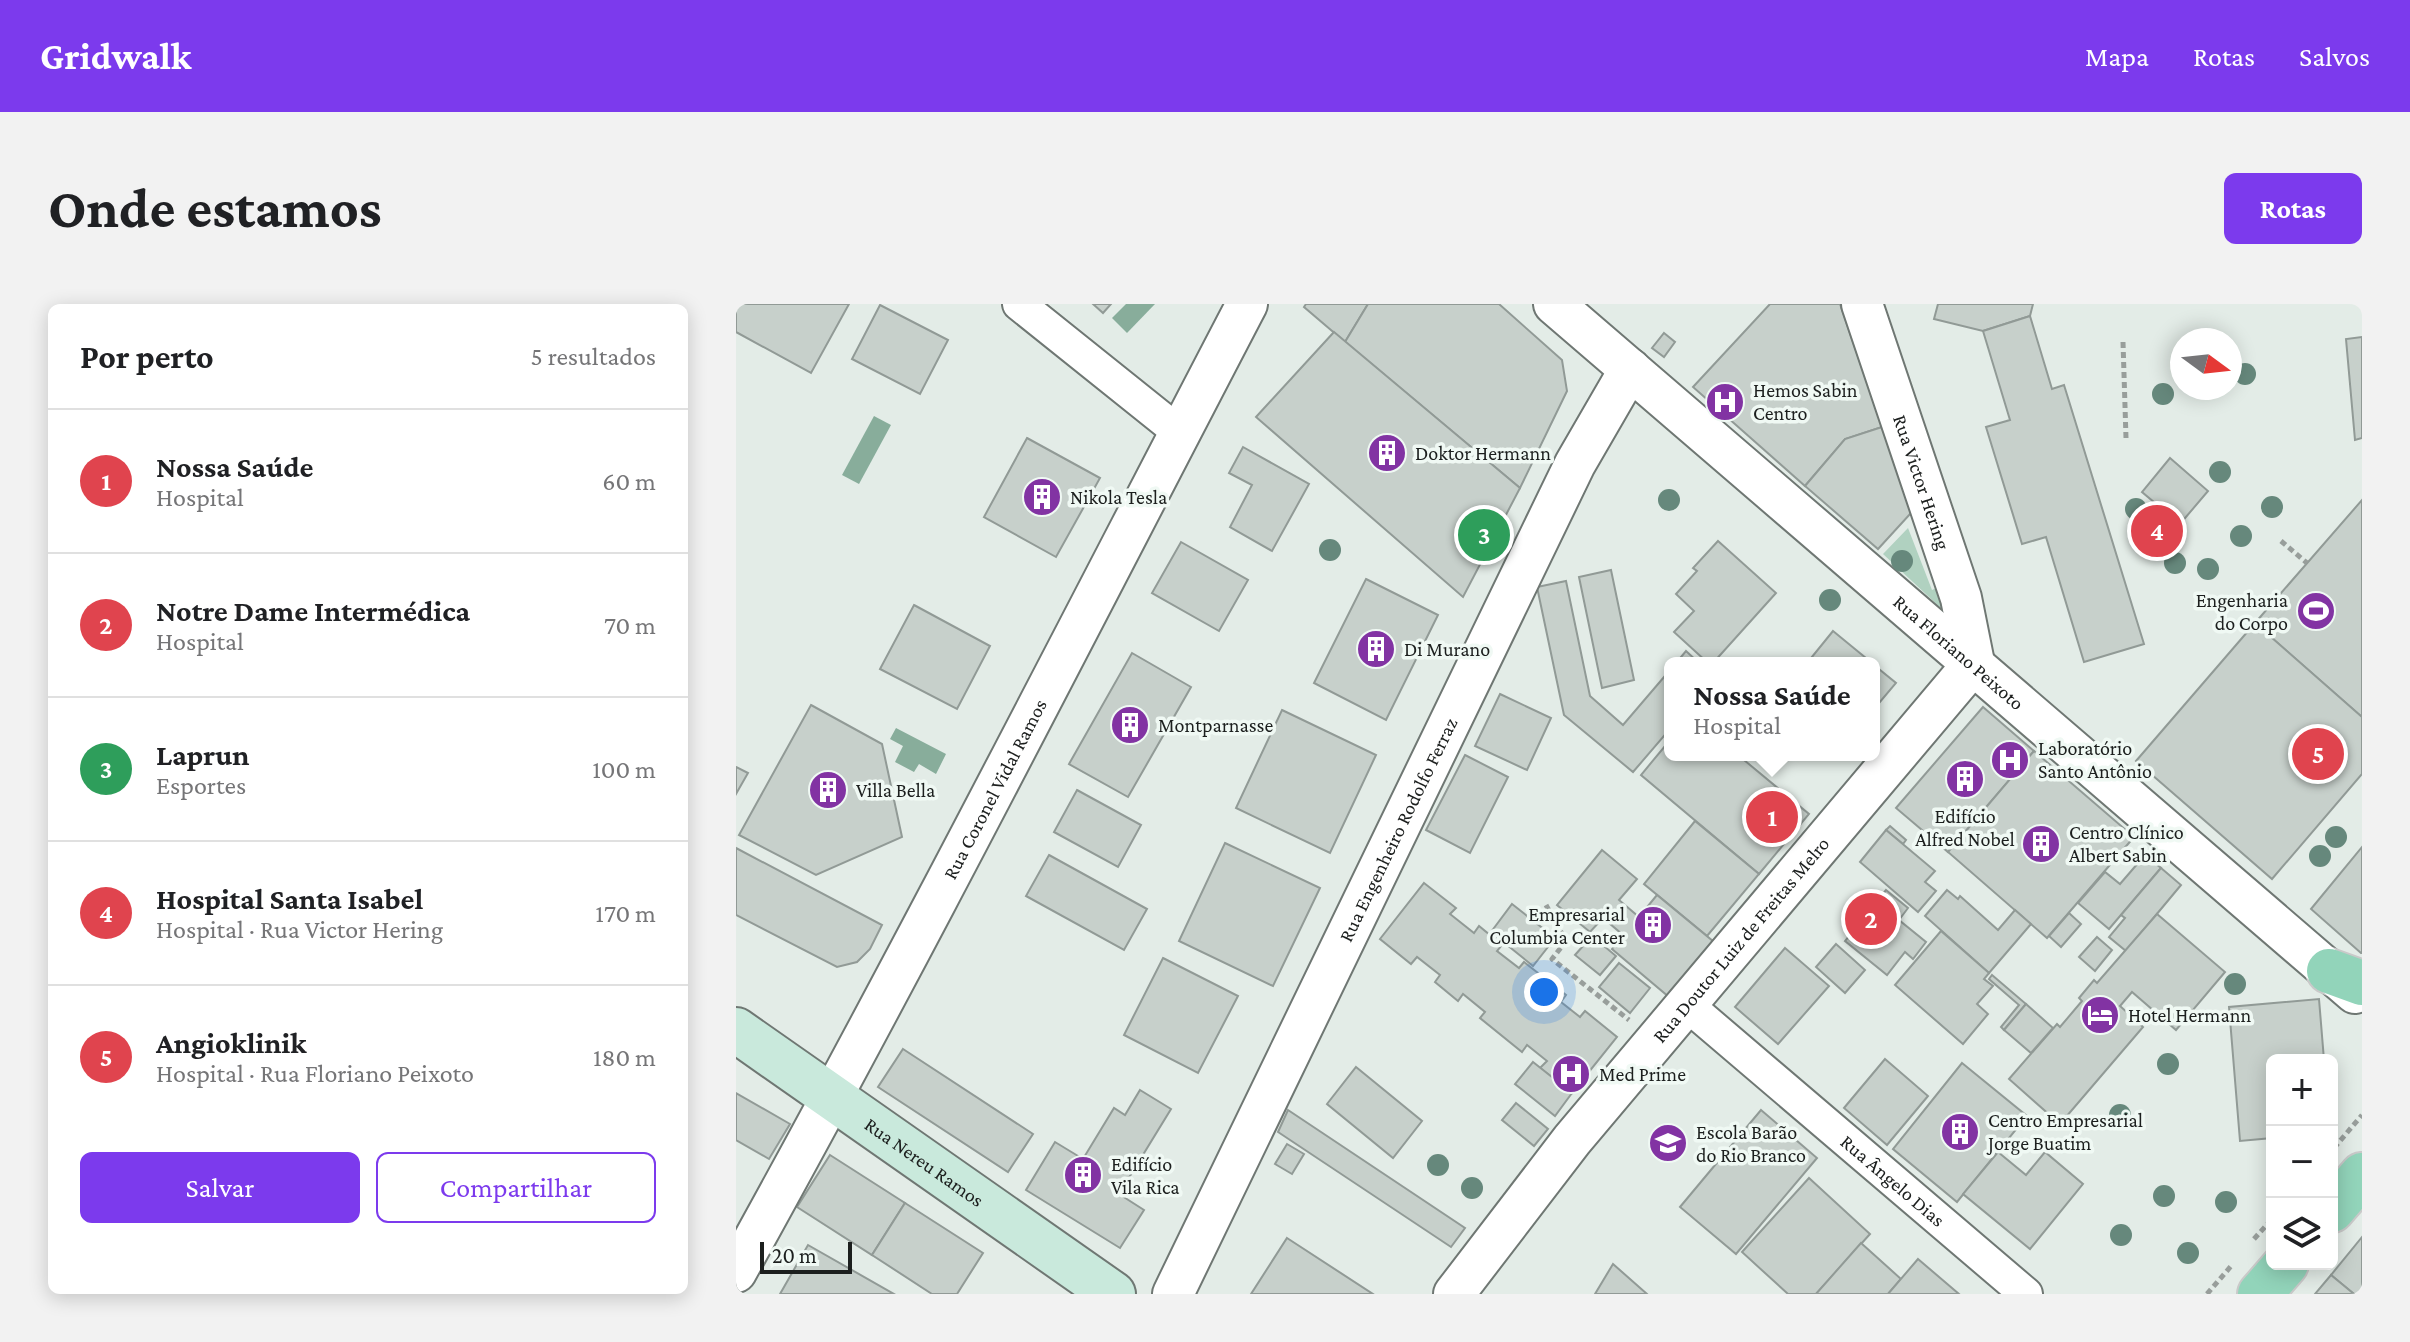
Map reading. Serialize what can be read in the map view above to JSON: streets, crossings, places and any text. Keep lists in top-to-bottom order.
{
  "streets": {
    "main road": ["Rua Nereu Ramos"],
    "street": [
      "Rua Victor Hering",
      "Rua Floriano Peixoto",
      "Rua Coronel Vidal Ramos",
      "Rua Engenheiro Rodolfo Ferraz",
      "Rua Doutor Luiz de Freitas Melro",
      "Rua Ângelo Dias"
    ]
  },
  "crossings": [
    ["Rua Victor Hering", "Rua Floriano Peixoto"],
    ["Rua Victor Hering", "Rua Doutor Luiz de Freitas Melro"],
    ["Rua Floriano Peixoto", "Rua Engenheiro Rodolfo Ferraz"],
    ["Rua Floriano Peixoto", "Rua Doutor Luiz de Freitas Melro"],
    ["Rua Coronel Vidal Ramos", "Rua Nereu Ramos"],
    ["Rua Doutor Luiz de Freitas Melro", "Rua Ângelo Dias"]
  ],
  "places": {
    "hospital": ["Hemos Sabin Centro", "Laboratório Santo Antônio", "Med Prime"],
    "building": [
      "Doktor Hermann",
      "Nikola Tesla",
      "Di Murano",
      "Montparnasse",
      "Edifício Alfred Nobel",
      "Villa Bella",
      "Centro Clínico Albert Sabin",
      "Empresarial Columbia Center",
      "Centro Empresarial Jorge Buatim",
      "Edifício Vila Rica"
    ],
    "sports": ["Engenharia do Corpo"],
    "hotel": ["Hotel Hermann"],
    "school or university": ["Escola Barão do Rio Branco"]
  },
  "scale_bar": "20 m",
  "north": "right",
  "page": {
    "header": "Gridwalk",
    "nav": ["Mapa", "Rotas", "Salvos"],
    "buttons": [
      "Rotas",
      ["Salvar", "Compartilhar"]
    ],
    "title": "Onde estamos",
    "heading": ["Por perto", "5 resultados"],
    "list": [
      {
        "mark": "1",
        "name": "Nossa Saúde",
        "note": "Hospital",
        "value": "60 m"
      },
      {
        "mark": "2",
        "name": "Notre Dame Intermédica",
        "note": "Hospital",
        "value": "70 m"
      },
      {
        "mark": "3",
        "name": "Laprun",
        "note": "Esportes",
        "value": "100 m"
      },
      {
        "mark": "4",
        "name": "Hospital Santa Isabel",
        "note": "Hospital · Rua Victor Hering",
        "value": "170 m"
      },
      {
        "mark": "5",
        "name": "Angioklinik",
        "note": "Hospital · Rua Floriano Peixoto",
        "value": "180 m"
      }
    ],
    "pins": [
      "4",
      "3",
      "5",
      "1",
      "2"
    ],
    "popup": ["Nossa Saúde", "Hospital"],
    "map_buttons": ["+", "−"],
    "scale": "20 m"
  }
}
